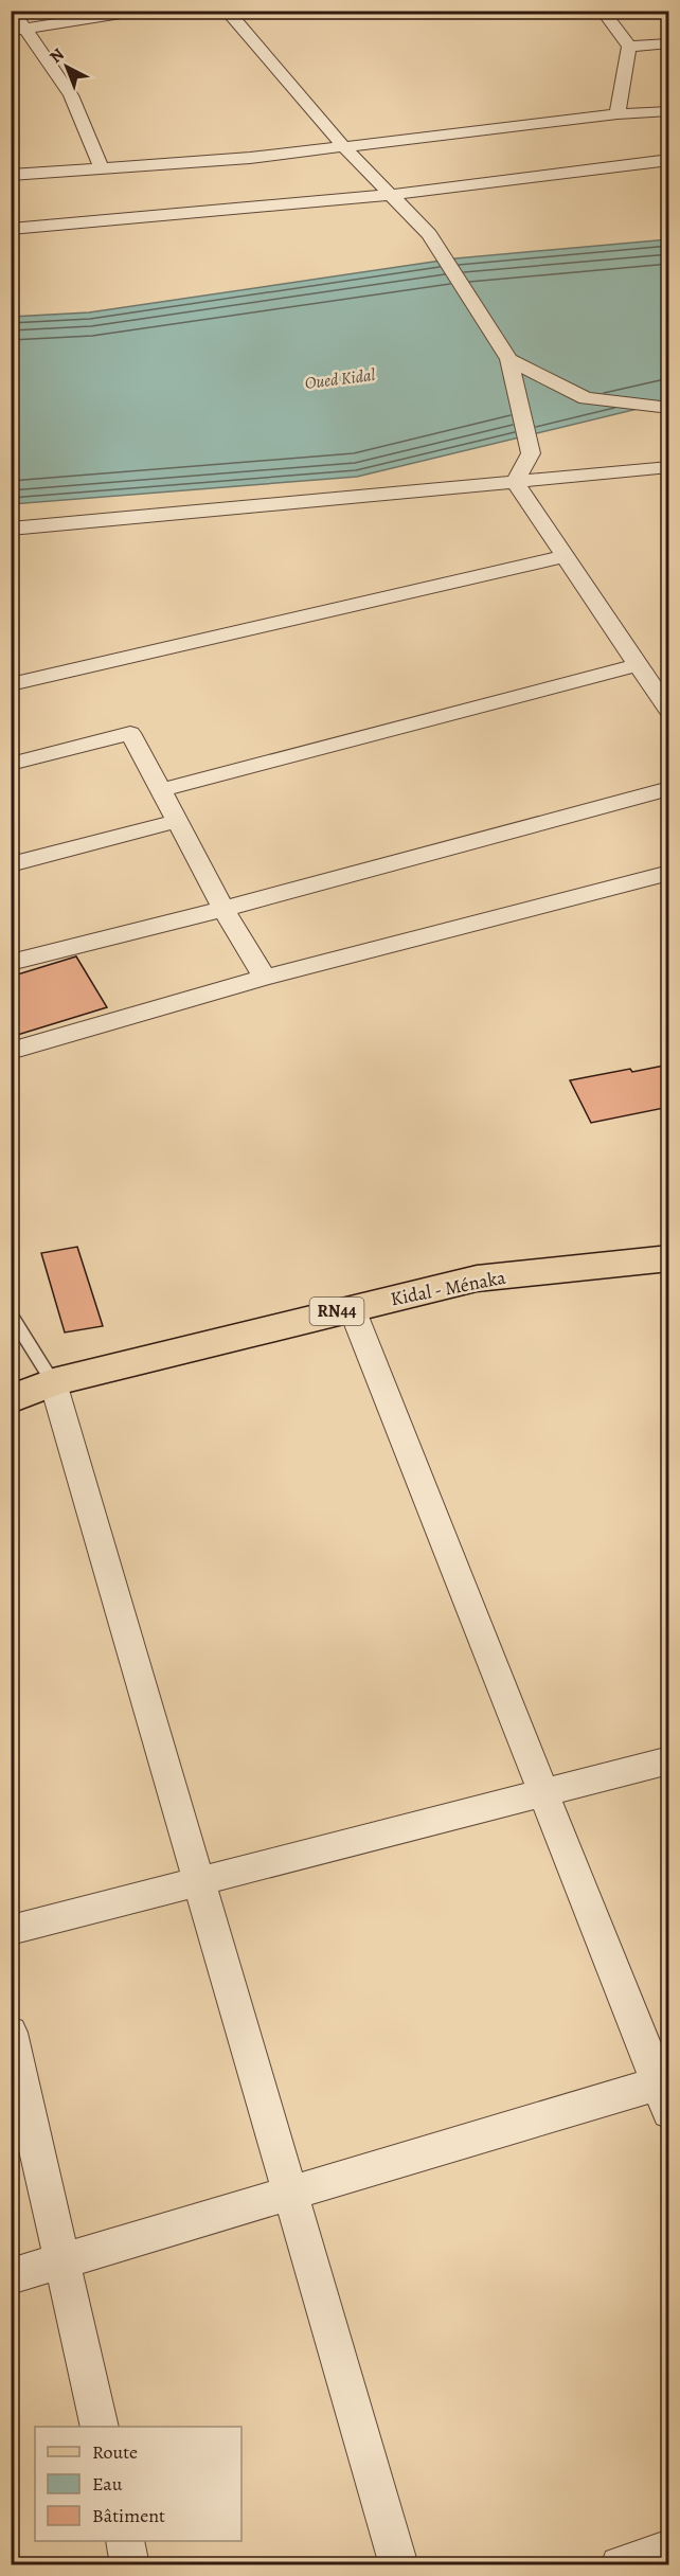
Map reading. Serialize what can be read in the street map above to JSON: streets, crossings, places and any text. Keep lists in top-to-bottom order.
{
  "streets": {
    "main road": ["Kidal - Ménaka", "RN44"]
  },
  "water": ["Oued Kidal"],
  "legend": ["Route", "Eau", "Bâtiment"],
  "north": "top left"
}
